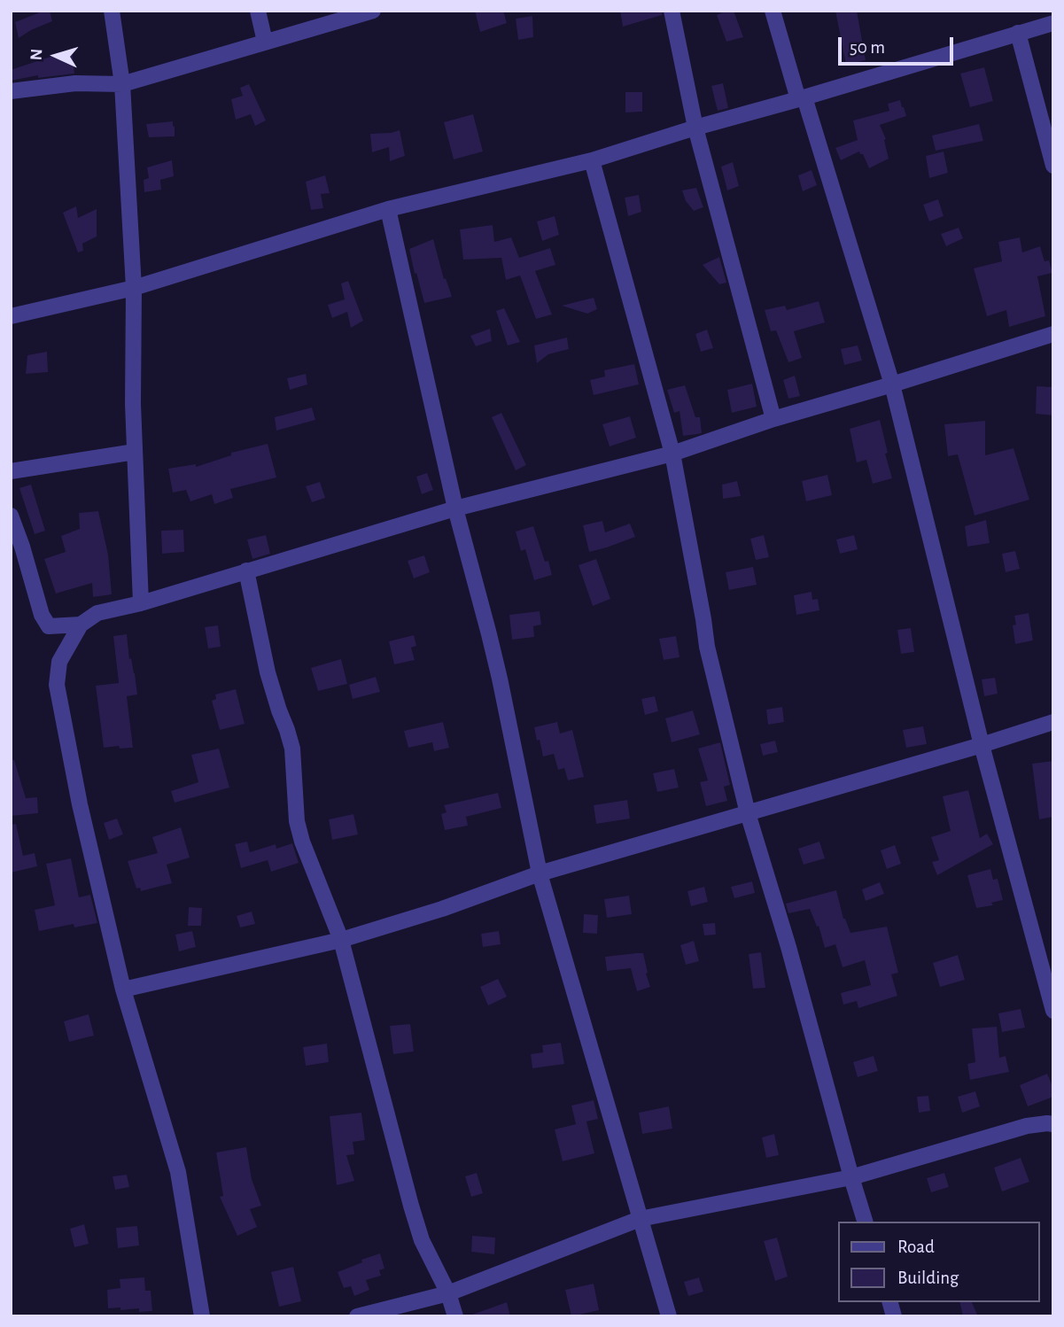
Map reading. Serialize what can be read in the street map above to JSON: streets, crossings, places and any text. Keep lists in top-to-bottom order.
{
  "legend": ["Road", "Building"],
  "scale_bar": "50 m",
  "north": "left"
}
